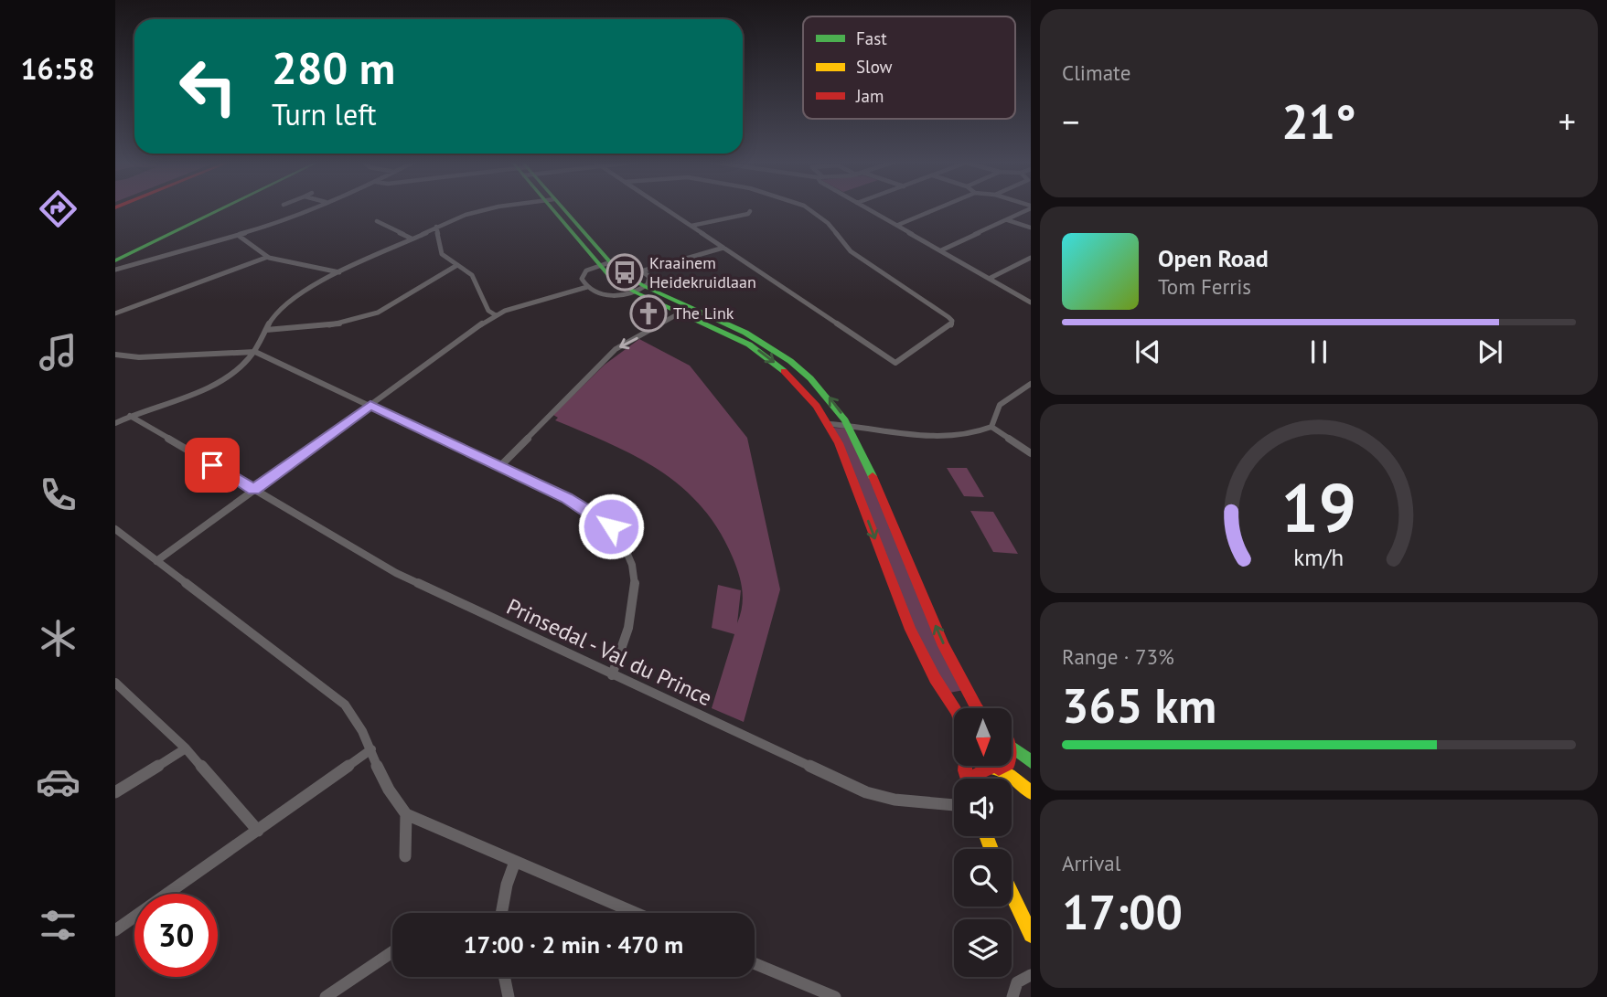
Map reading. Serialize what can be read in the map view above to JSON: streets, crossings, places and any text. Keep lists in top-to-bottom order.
{
  "streets": {
    "street": ["Prinsedal - Val du Prince"]
  },
  "places": {
    "bus stop": ["Kraainem Heidekruidlaan"],
    "church": ["The Link"]
  },
  "legend": ["Fast", "Slow", "Jam"],
  "north": "bottom",
  "page": {
    "tabs": "16:58",
    "tile": [
      "Climate",
      ["Range · 73%", "365 km"],
      ["Arrival", "17:00"]
    ],
    "turn": ["280 m", "Turn left"],
    "heat": ["−", "21°", "+"],
    "song": ["Open Road", "Tom Ferris"],
    "limit": "30",
    "trip": "17:00 · 2 min · 470 m",
    "gauge": ["19", "km/h"]
  }
}
